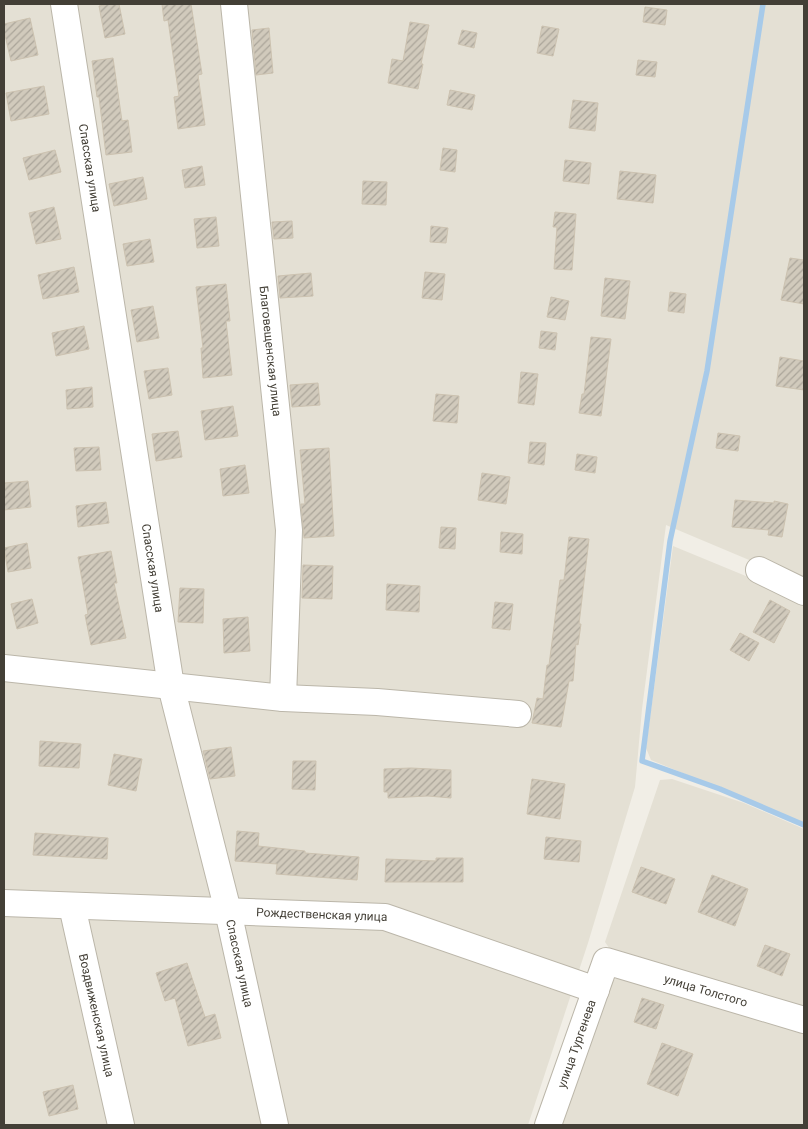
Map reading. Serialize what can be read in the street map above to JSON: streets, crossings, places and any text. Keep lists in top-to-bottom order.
{
  "streets": {
    "street": [
      "Спасская улица",
      "Благовещенская улица",
      "Рождественская улица",
      "улица Толстого",
      "Воздвиженская улица",
      "улица Тургенева"
    ]
  },
  "crossings": [
    ["Спасская улица", "Рождественская улица"],
    ["Рождественская улица", "Воздвиженская улица"],
    ["Рождественская улица", "улица Тургенева"],
    ["улица Толстого", "улица Тургенева"]
  ]
}
